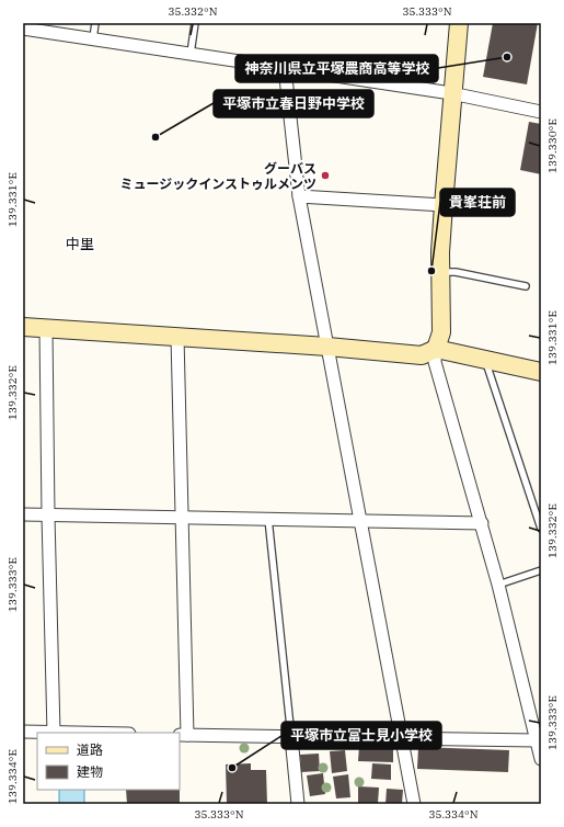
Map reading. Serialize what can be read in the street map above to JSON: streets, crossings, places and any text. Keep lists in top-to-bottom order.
{
  "districts": ["中里"],
  "places": [
    "神奈川県立平塚農商高等学校",
    "平塚市立春日野中学校",
    "グーバス ミュージックインストゥルメンツ",
    "貴峯荘前",
    "平塚市立富士見小学校"
  ],
  "legend": ["道路", "建物"],
  "coordinates": [
    "35.332°N",
    "35.333°N",
    "139.330°E",
    "139.331°E",
    "139.332°E",
    "139.333°E",
    "139.334°E",
    "35.334°N"
  ]
}
